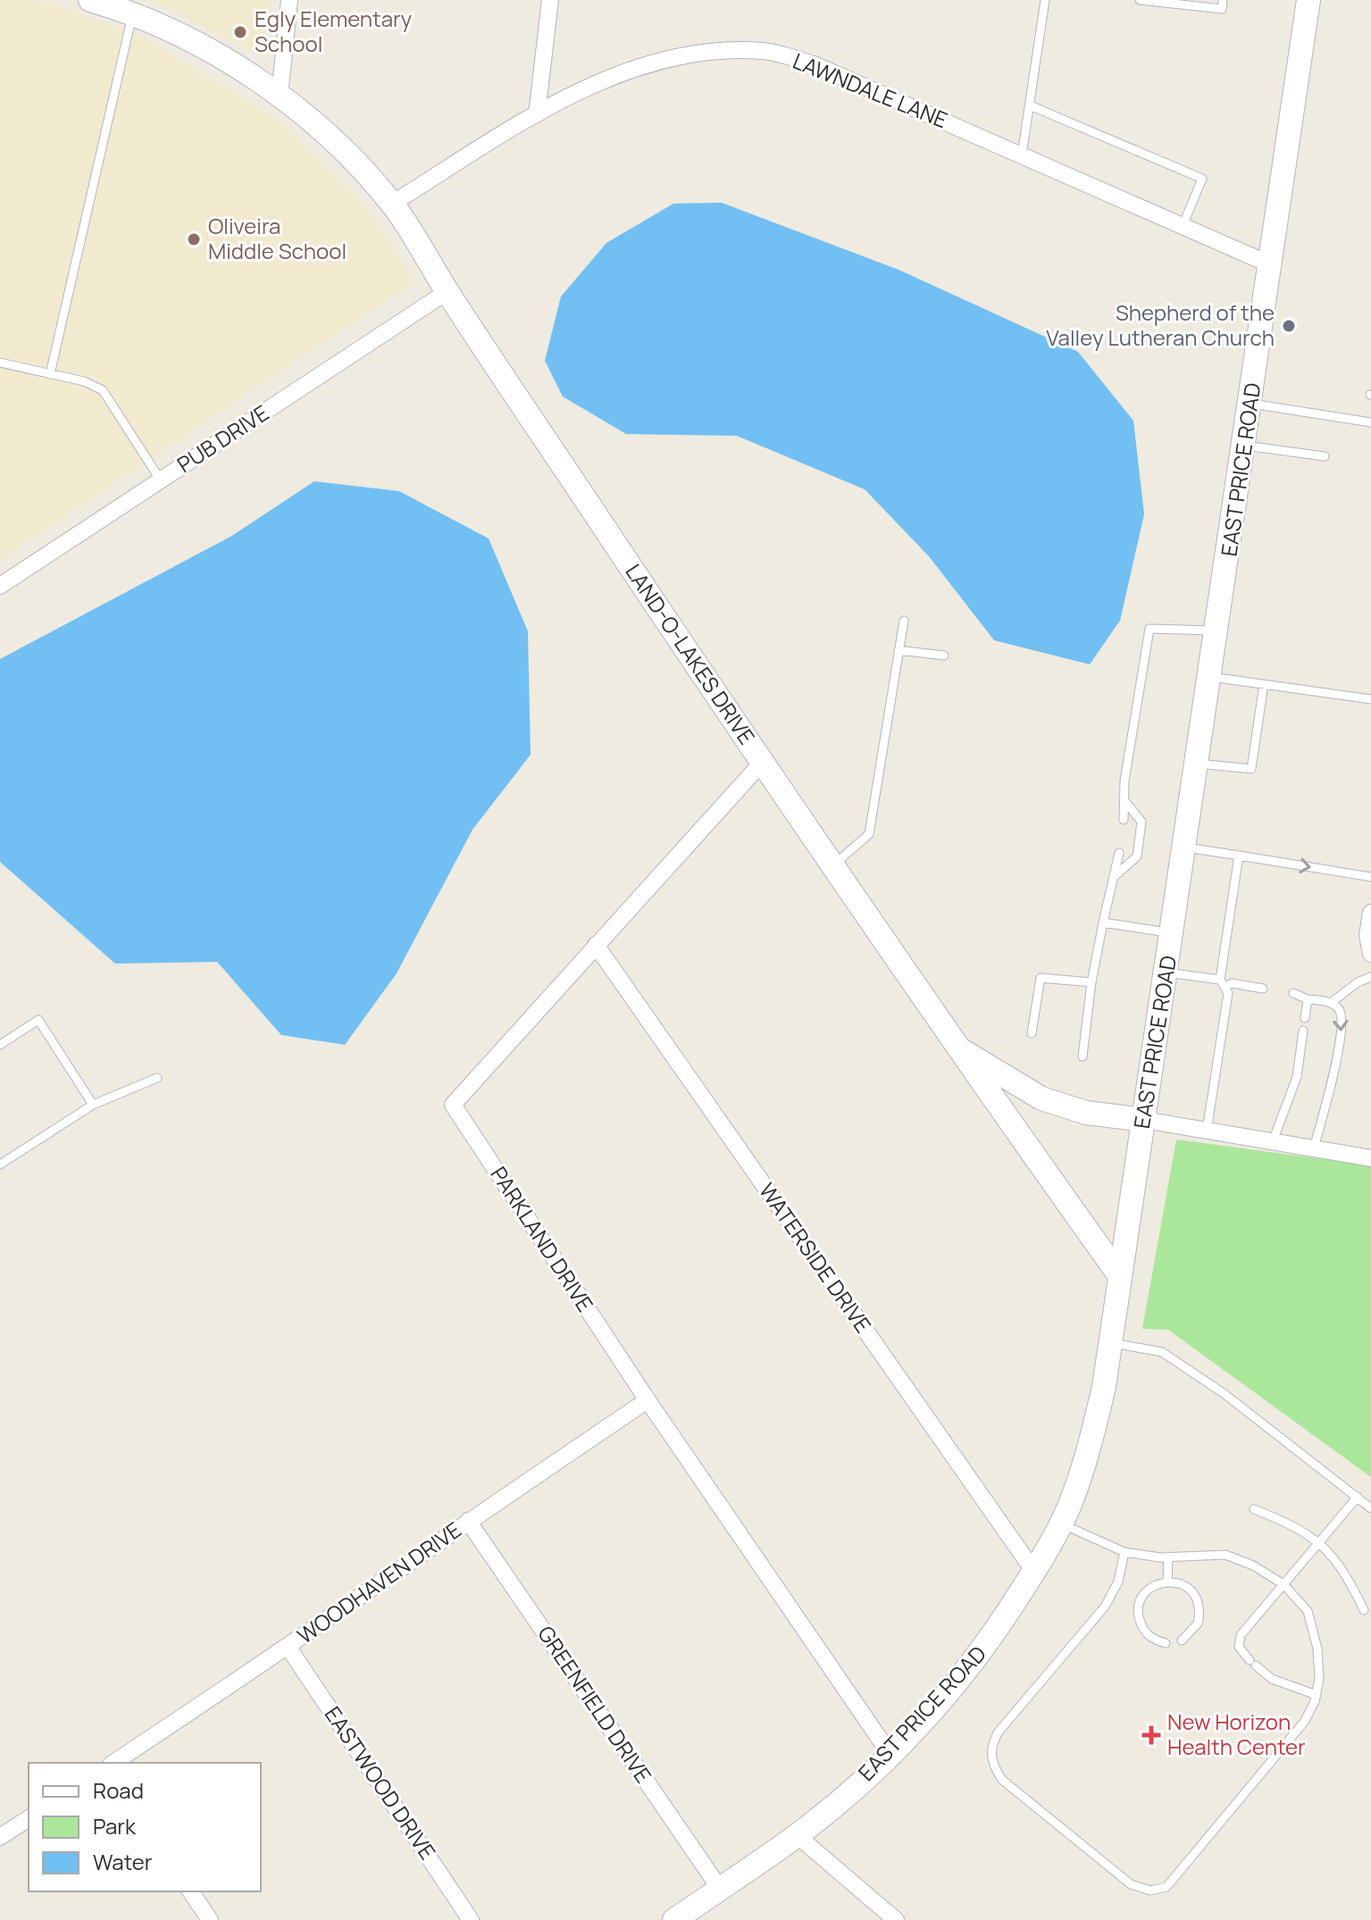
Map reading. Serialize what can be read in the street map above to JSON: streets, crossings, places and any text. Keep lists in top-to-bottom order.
{
  "streets": {
    "main road": ["EAST PRICE ROAD", "LAND-O-LAKES DRIVE"],
    "street": [
      "LAWNDALE LANE",
      "PUB DRIVE",
      "PARKLAND DRIVE",
      "WATERSIDE DRIVE",
      "WOODHAVEN DRIVE",
      "GREENFIELD DRIVE",
      "EASTWOOD DRIVE"
    ]
  },
  "crossings": [
    ["LAWNDALE LANE", "EAST PRICE ROAD"],
    ["LAWNDALE LANE", "LAND-O-LAKES DRIVE"],
    ["PUB DRIVE", "LAND-O-LAKES DRIVE"],
    ["EAST PRICE ROAD", "LAND-O-LAKES DRIVE"],
    ["EAST PRICE ROAD", "PARKLAND DRIVE"],
    ["EAST PRICE ROAD", "WATERSIDE DRIVE"],
    ["EAST PRICE ROAD", "GREENFIELD DRIVE"],
    ["LAND-O-LAKES DRIVE", "PARKLAND DRIVE"],
    ["PARKLAND DRIVE", "WATERSIDE DRIVE"],
    ["PARKLAND DRIVE", "WOODHAVEN DRIVE"],
    ["WOODHAVEN DRIVE", "GREENFIELD DRIVE"],
    ["WOODHAVEN DRIVE", "EASTWOOD DRIVE"]
  ],
  "places": {
    "other": ["Egly Elementary School", "Oliveira Middle School", "Shepherd of the Valley Lutheran Church"],
    "health": ["New Horizon Health Center"]
  },
  "legend": ["Road", "Park", "Water"]
}
